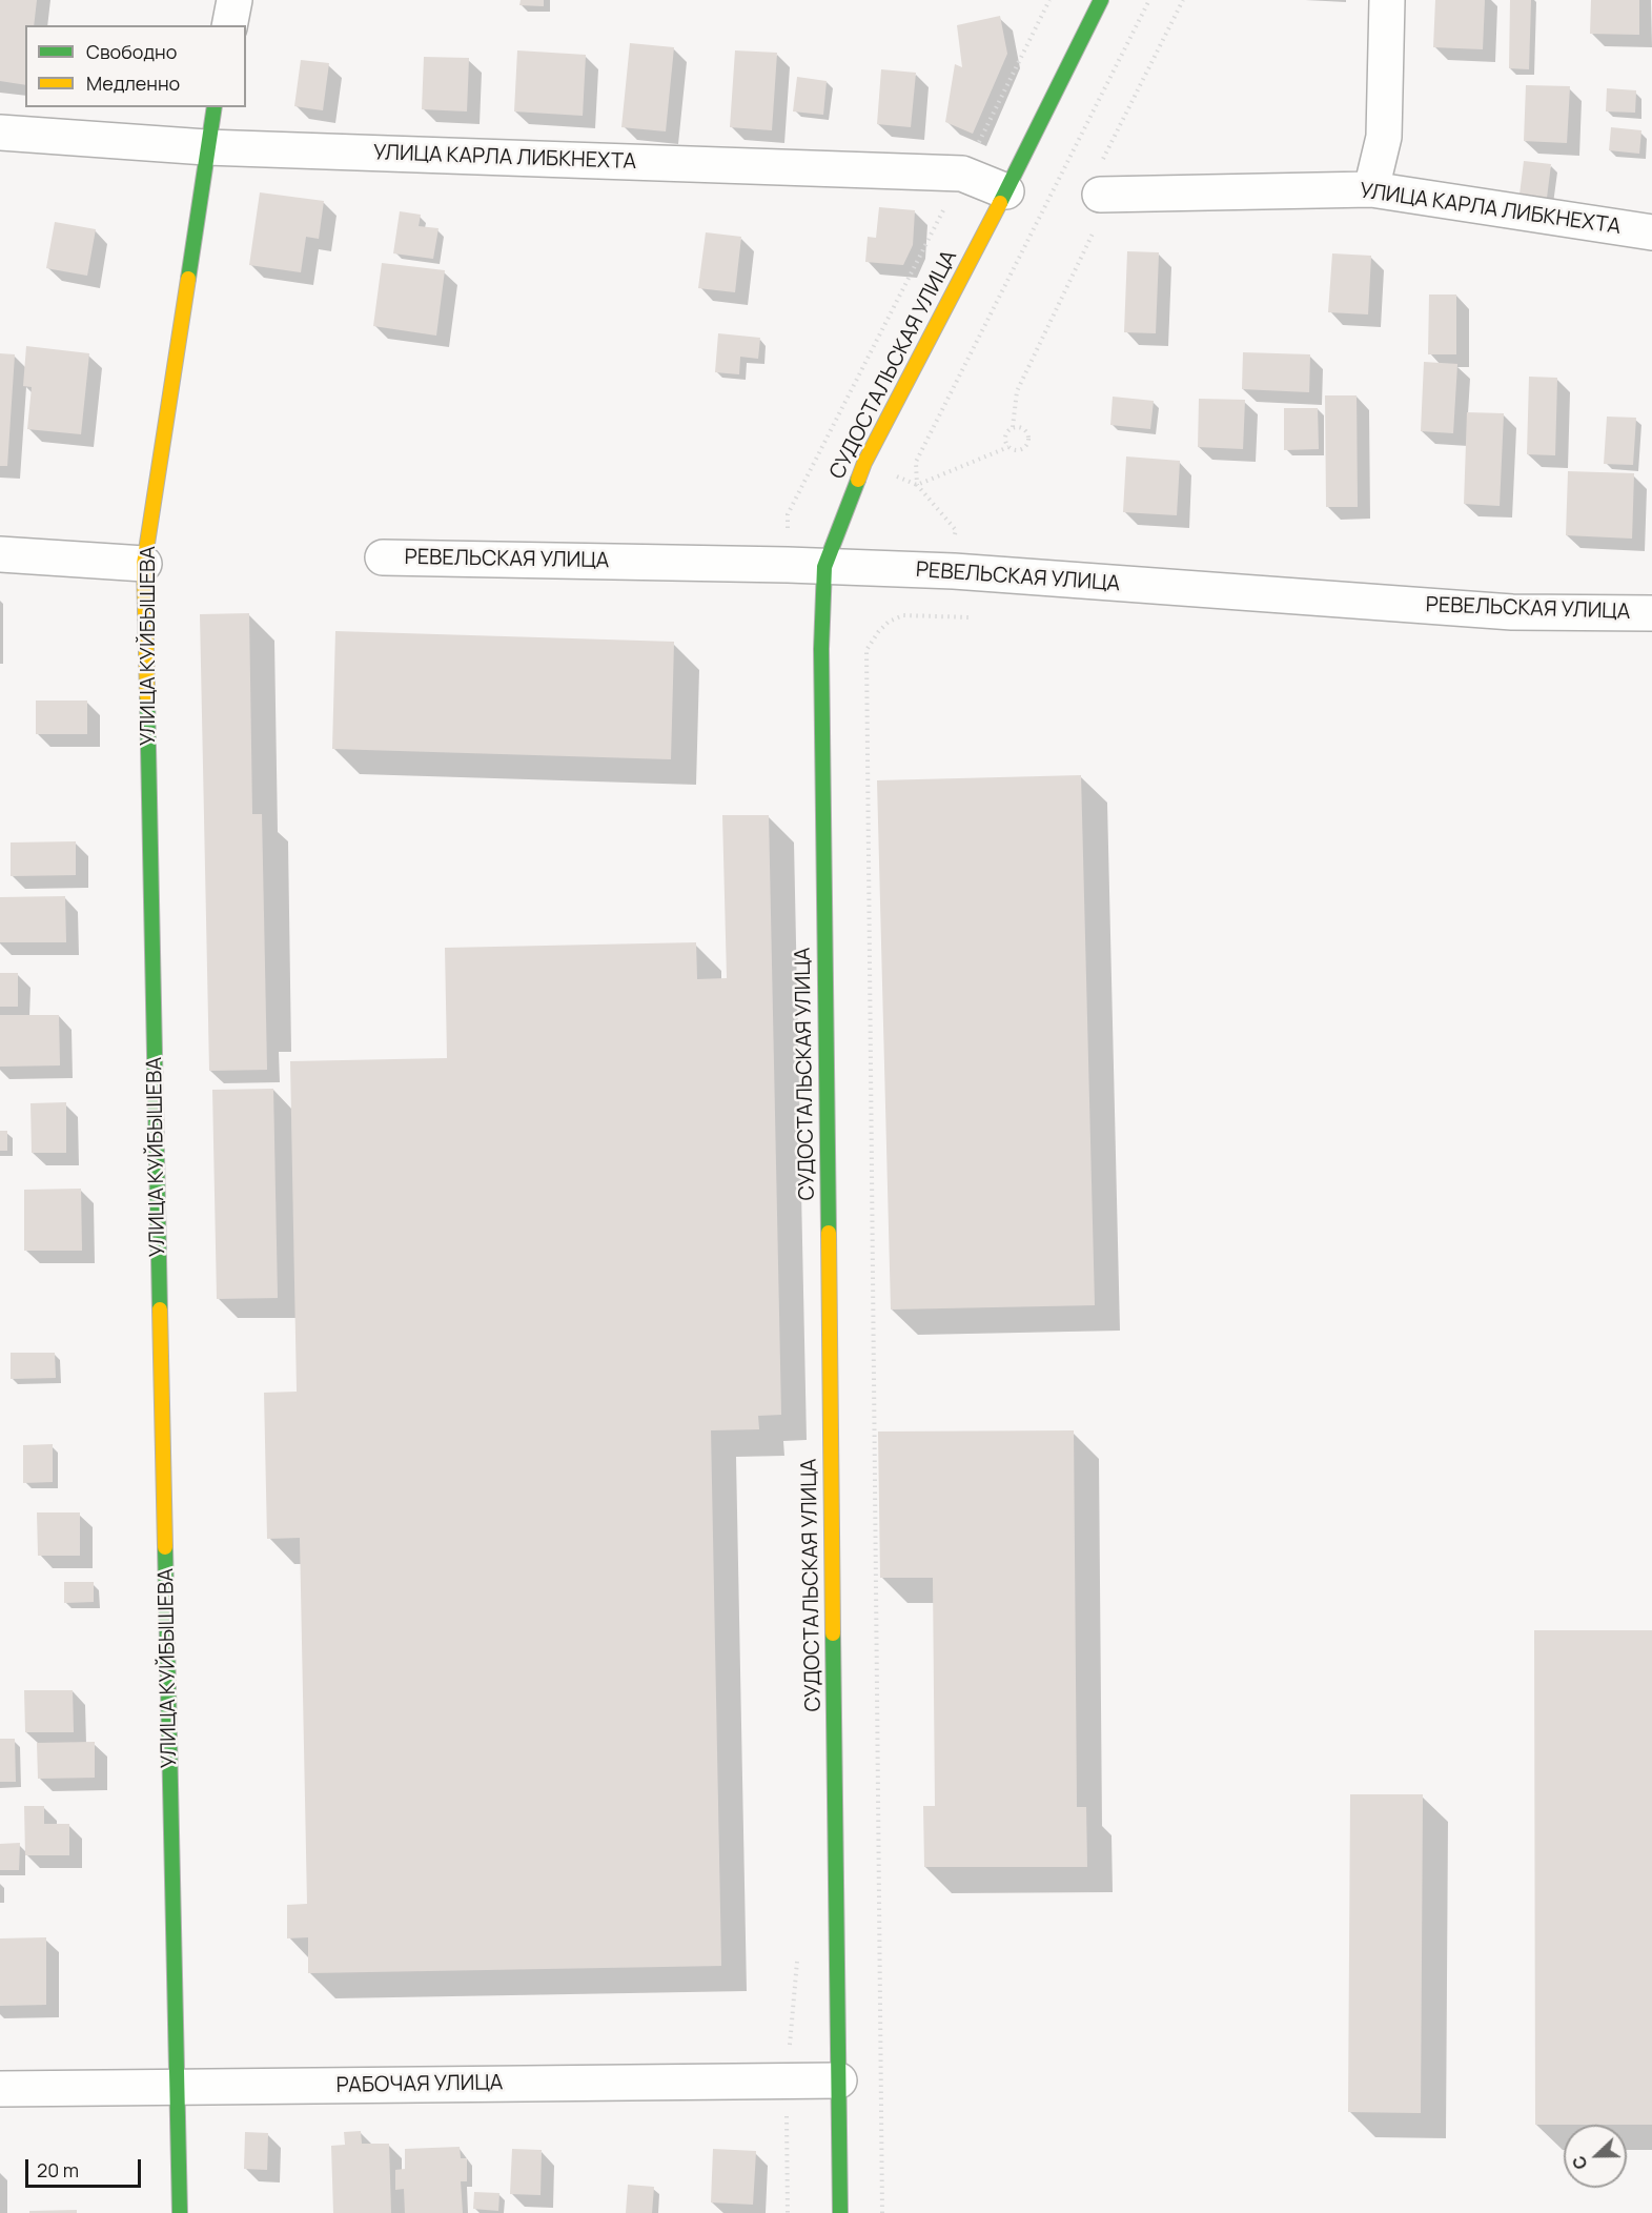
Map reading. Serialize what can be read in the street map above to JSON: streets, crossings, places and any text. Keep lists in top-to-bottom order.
{
  "streets": {
    "main road": ["СУДОСТАЛЬСКАЯ УЛИЦА", "УЛИЦА КУЙБЫШЕВА"],
    "street": ["УЛИЦА КАРЛА ЛИБКНЕХТА", "РЕВЕЛЬСКАЯ УЛИЦА", "РАБОЧАЯ УЛИЦА"]
  },
  "crossings": [
    ["УЛИЦА КАРЛА ЛИБКНЕХТА", "СУДОСТАЛЬСКАЯ УЛИЦА"],
    ["УЛИЦА КАРЛА ЛИБКНЕХТА", "УЛИЦА КУЙБЫШЕВА"],
    ["СУДОСТАЛЬСКАЯ УЛИЦА", "РЕВЕЛЬСКАЯ УЛИЦА"],
    ["СУДОСТАЛЬСКАЯ УЛИЦА", "РАБОЧАЯ УЛИЦА"],
    ["УЛИЦА КУЙБЫШЕВА", "РАБОЧАЯ УЛИЦА"]
  ],
  "legend": ["Свободно", "Медленно"],
  "scale_bar": "20 m",
  "north": "left"
}
